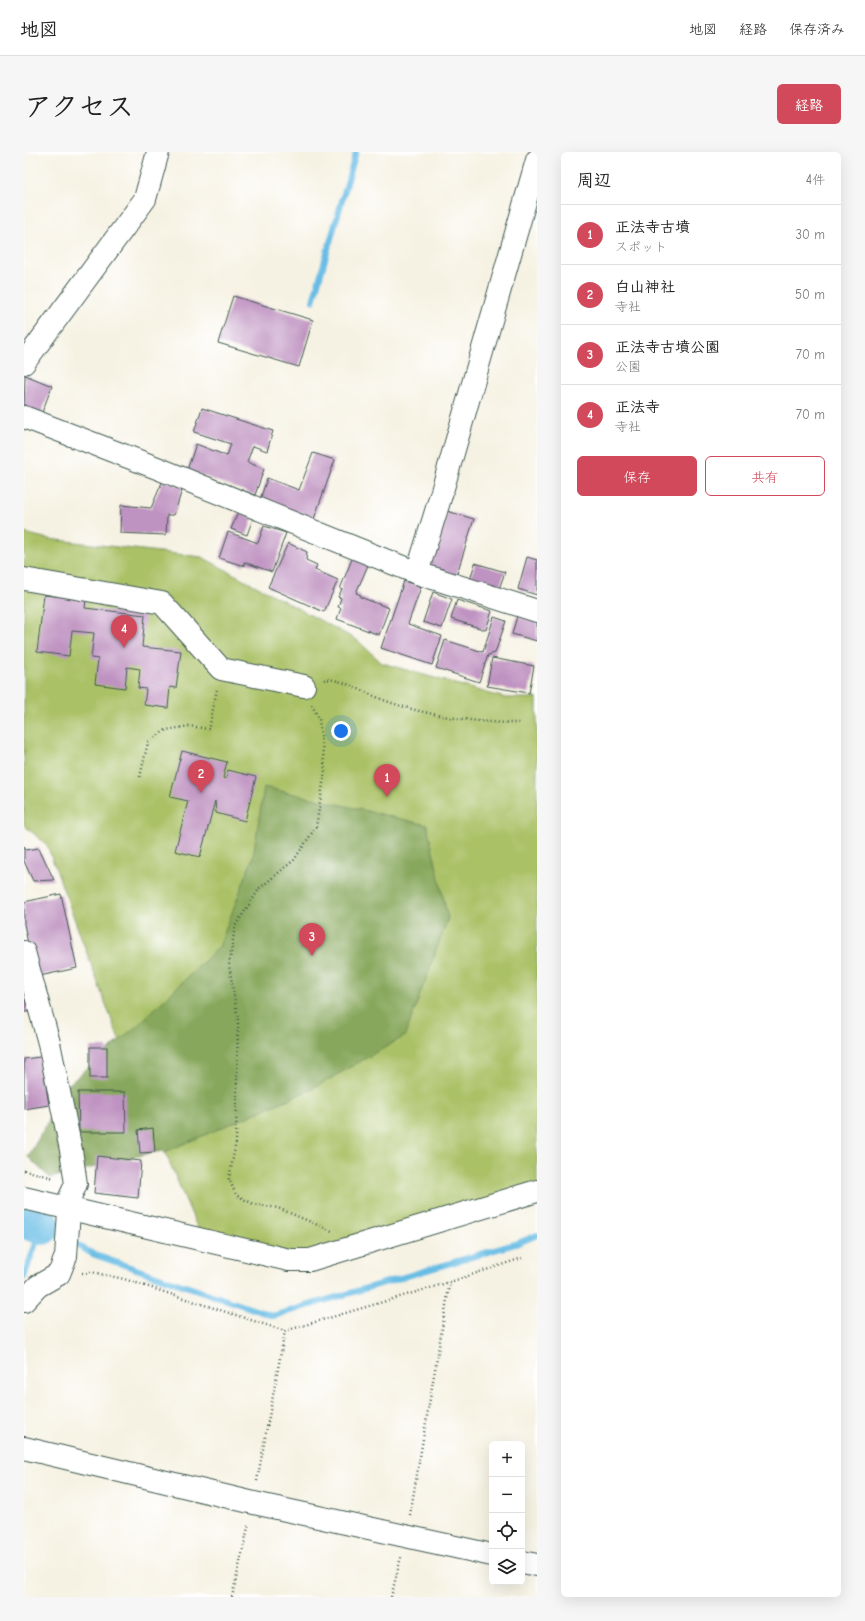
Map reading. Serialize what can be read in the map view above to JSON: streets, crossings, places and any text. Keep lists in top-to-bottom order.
{
  "page": {
    "header": "地図",
    "nav": ["地図", "経路", "保存済み"],
    "title": "アクセス",
    "buttons": [
      "経路",
      ["保存", "共有"]
    ],
    "heading": ["周辺", "4件"],
    "list": [
      {
        "mark": "1",
        "name": "正法寺古墳",
        "note": "スポット",
        "value": "30 m"
      },
      {
        "mark": "2",
        "name": "白山神社",
        "note": "寺社",
        "value": "50 m"
      },
      {
        "mark": "3",
        "name": "正法寺古墳公園",
        "note": "公園",
        "value": "70 m"
      },
      {
        "mark": "4",
        "name": "正法寺",
        "note": "寺社",
        "value": "70 m"
      }
    ],
    "pins": [
      "4",
      "2",
      "1",
      "3"
    ],
    "map_buttons": ["+", "−"]
  }
}
